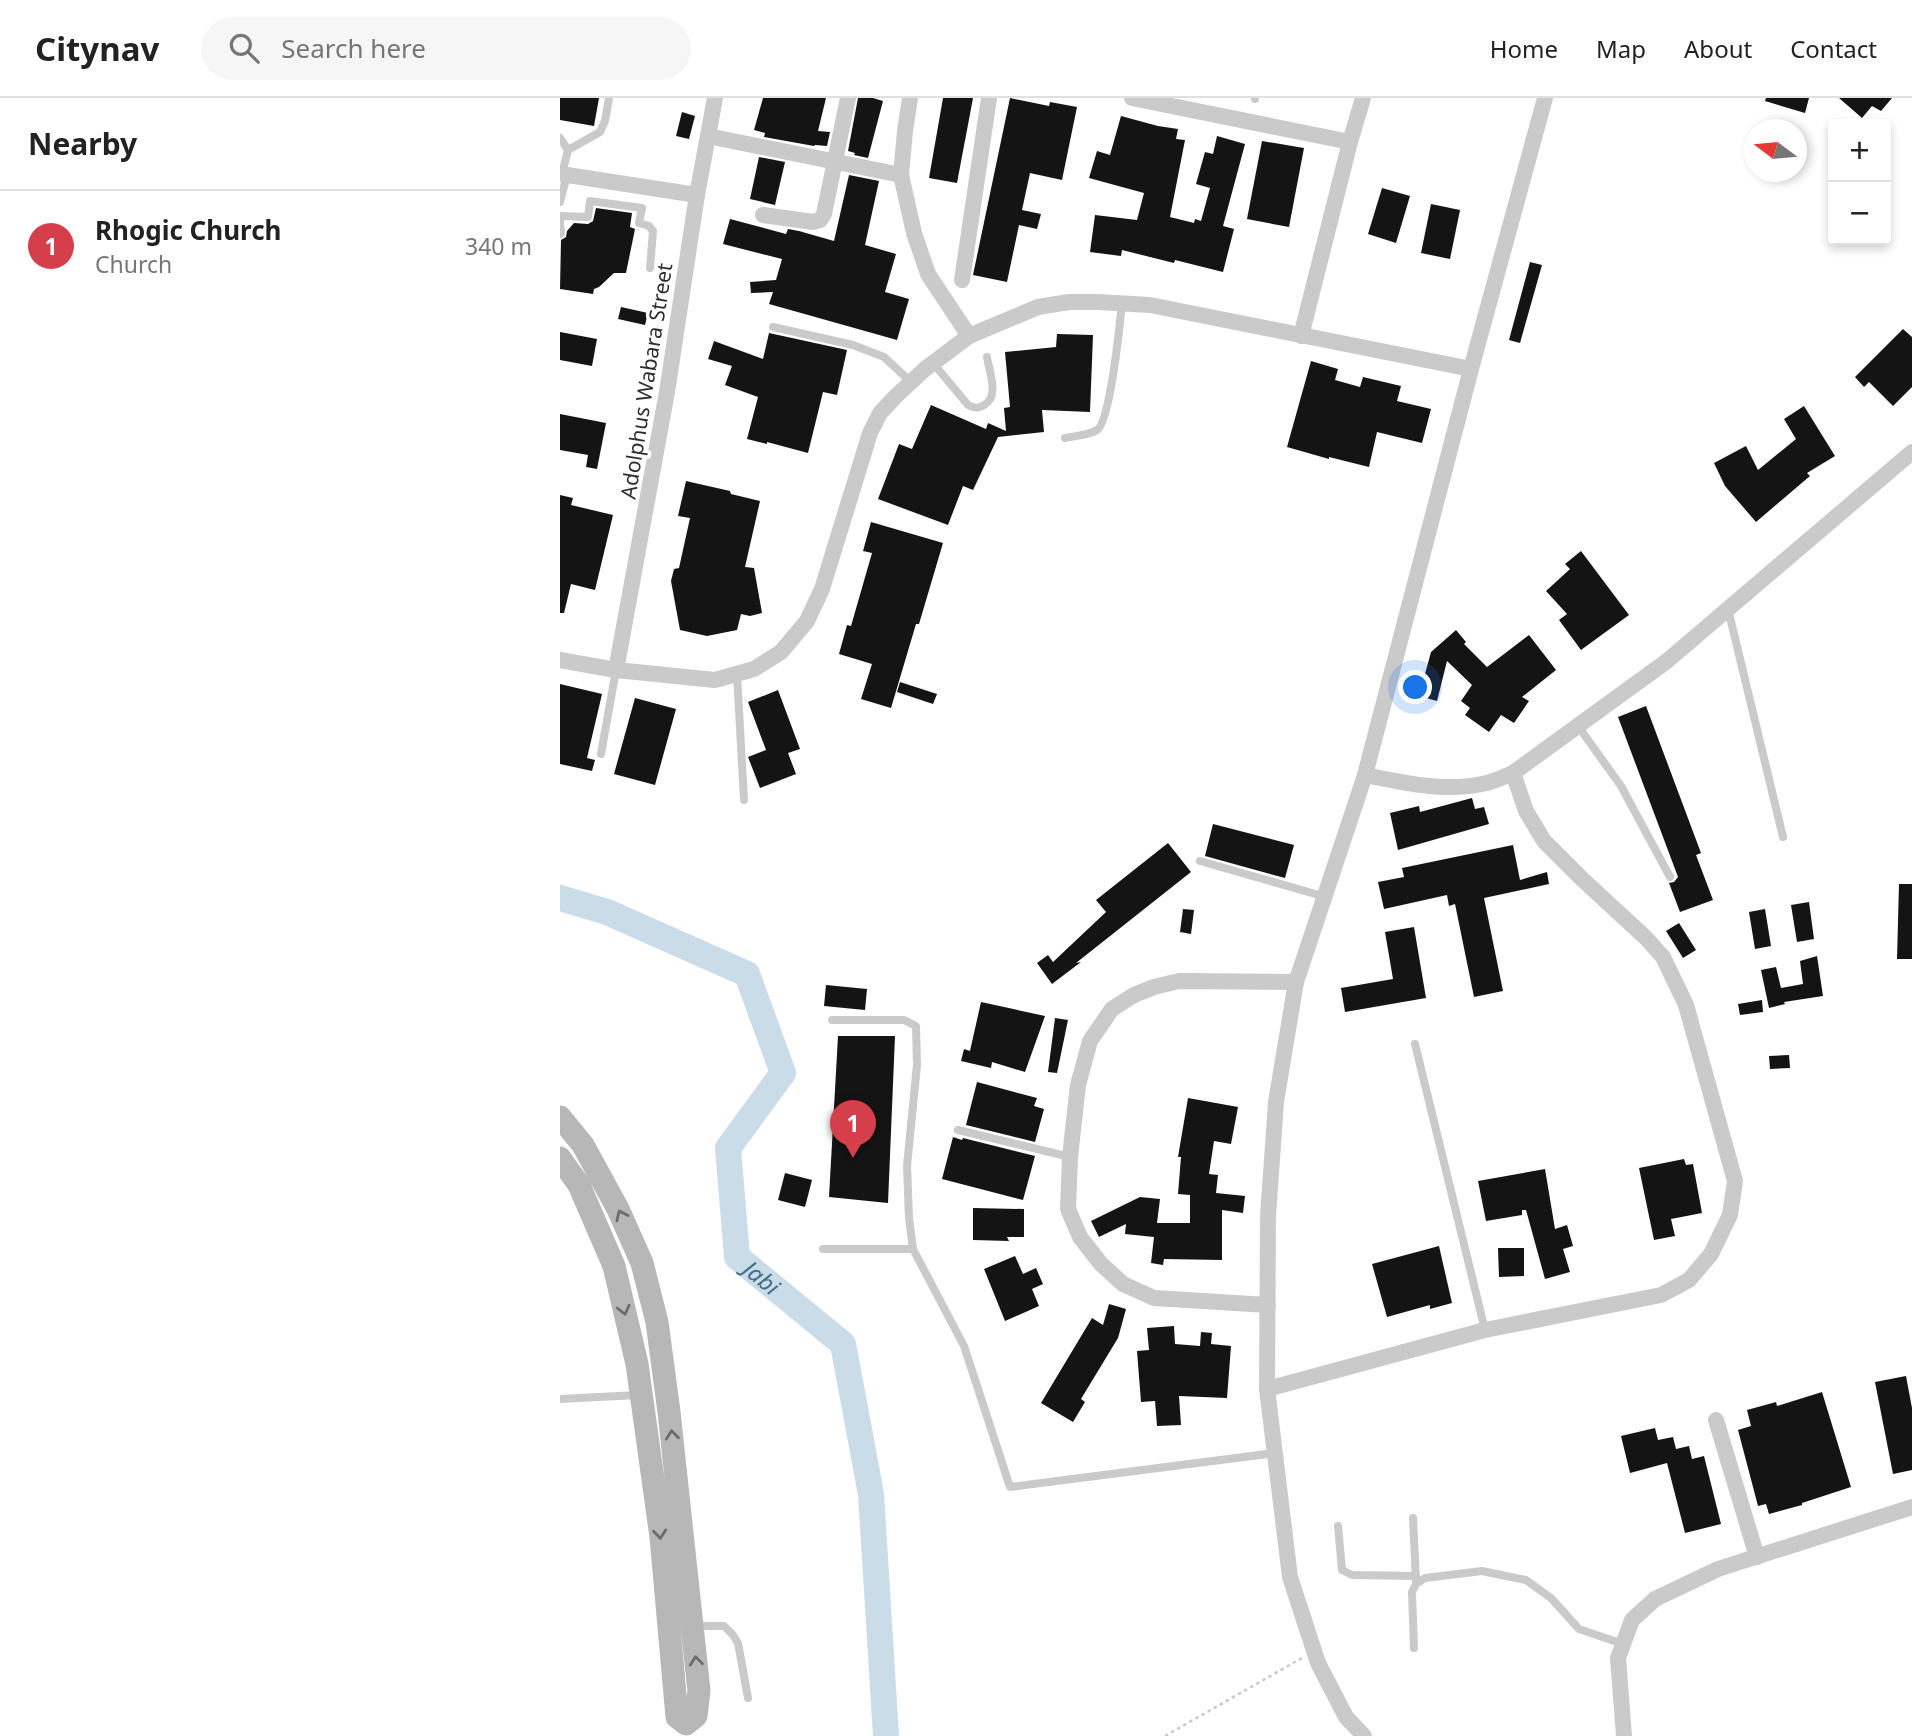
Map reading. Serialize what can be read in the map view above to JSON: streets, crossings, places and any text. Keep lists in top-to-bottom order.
{
  "streets": {
    "street": ["Adolphus Wabara Street"]
  },
  "water": ["Jabi"],
  "north": "left",
  "page": {
    "header": "Citynav",
    "search": "Search here",
    "nav": [
      "Home",
      "Map",
      "About",
      "Contact"
    ],
    "heading": "Nearby",
    "map_buttons": ["+", "−"],
    "list": [
      {
        "mark": "1",
        "name": "Rhogic Church",
        "note": "Church",
        "value": "340 m"
      }
    ],
    "pins": "1"
  }
}
